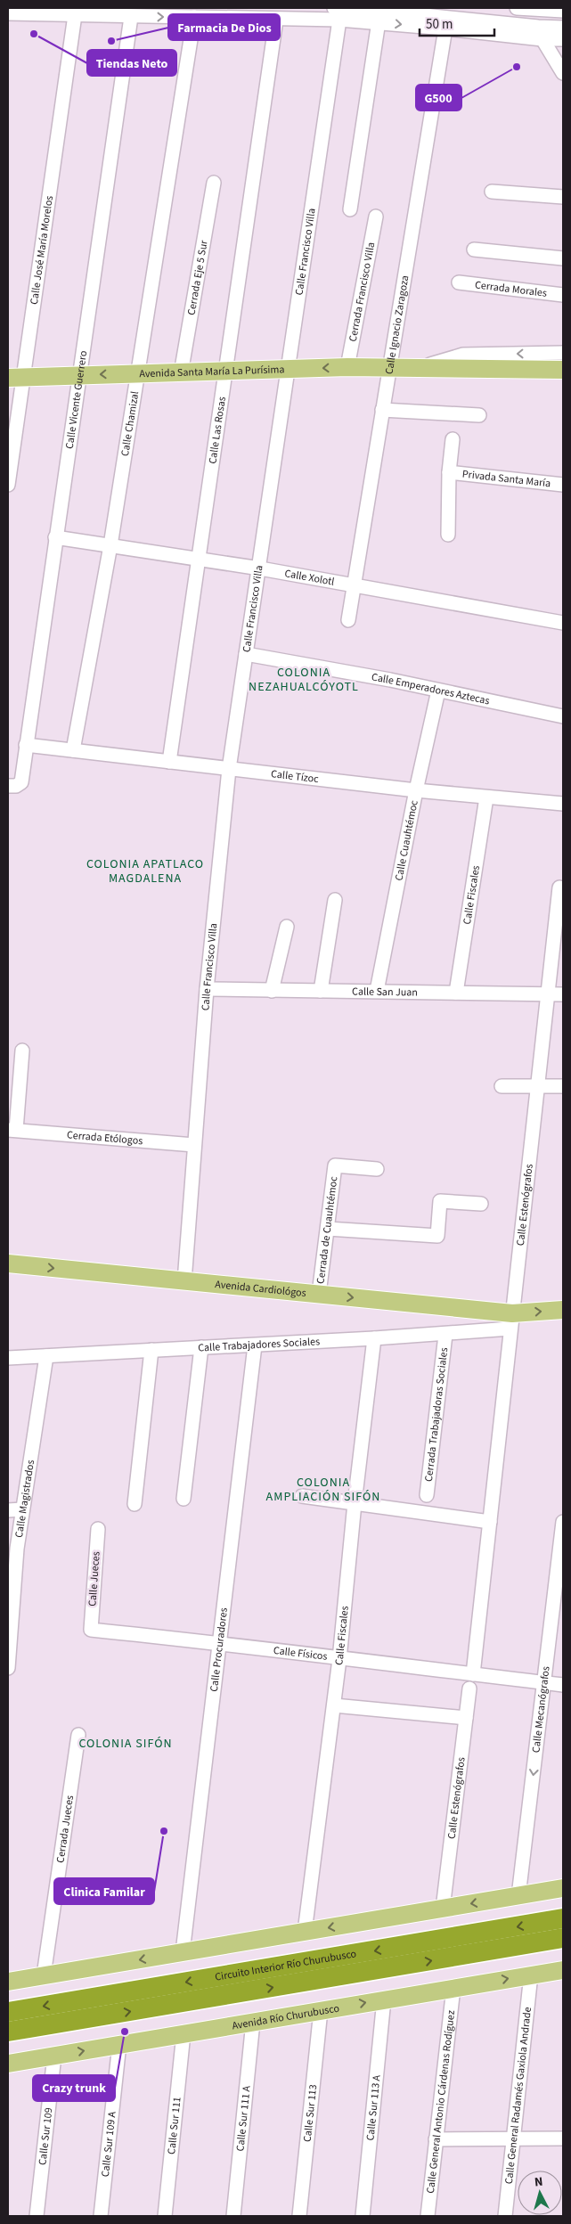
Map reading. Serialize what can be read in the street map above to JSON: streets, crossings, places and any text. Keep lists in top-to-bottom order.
{
  "streets": {
    "highway": ["Circuito Interior Río Churubusco"],
    "main road": ["Avenida Santa María La Purísima", "Avenida Cardiológos", "Avenida Río Churubusco"],
    "street": [
      "Calle José María Morelos",
      "Calle Francisco Villa",
      "Cerrada Eje 5 Sur",
      "Cerrada Morales",
      "Cerrada Francisco Villa",
      "Calle Ignacio Zaragoza",
      "Calle Vicente Guerrero",
      "Calle Chamizal",
      "Calle Las Rosas",
      "Privada Santa María",
      "Calle Xolotl",
      "Calle Emperadores Aztecas",
      "Calle Tízoc",
      "Calle Cuauhtémoc",
      "Calle Fiscales",
      "Calle San Juan",
      "Cerrada Etólogos",
      "Calle Estenógrafos",
      "Cerrada de Cuauhtémoc",
      "Calle Trabajadores Sociales",
      "Cerrada Trabajadoras Sociales",
      "Calle Magistrados",
      "Calle Jueces",
      "Calle Procuradores",
      "Calle Físicos",
      "Calle Mecanógrafos",
      "Cerrada Jueces",
      "Calle General Radamés Gaxiola Andrade",
      "Calle General Antonio Cárdenas Rodíguez",
      "Calle Sur 113 A",
      "Calle Sur 113",
      "Calle Sur 111 A",
      "Calle Sur 111",
      "Calle Sur 109",
      "Calle Sur 109 A"
    ]
  },
  "crossings": [
    ["Calle José María Morelos", "Avenida Santa María La Purísima"],
    ["Calle Francisco Villa", "Avenida Santa María La Purísima"],
    ["Calle Francisco Villa", "Calle Xolotl"],
    ["Calle Francisco Villa", "Calle Emperadores Aztecas"],
    ["Calle Francisco Villa", "Calle Tízoc"],
    ["Calle Francisco Villa", "Calle San Juan"],
    ["Calle Francisco Villa", "Cerrada Etólogos"],
    ["Calle Francisco Villa", "Avenida Cardiológos"],
    ["Cerrada Eje 5 Sur", "Avenida Santa María La Purísima"],
    ["Cerrada Francisco Villa", "Avenida Santa María La Purísima"],
    ["Calle Ignacio Zaragoza", "Avenida Santa María La Purísima"],
    ["Calle Ignacio Zaragoza", "Calle Xolotl"],
    ["Avenida Santa María La Purísima", "Calle Vicente Guerrero"],
    ["Avenida Santa María La Purísima", "Calle Chamizal"],
    ["Avenida Santa María La Purísima", "Calle Las Rosas"],
    ["Calle Vicente Guerrero", "Calle Xolotl"],
    ["Calle Vicente Guerrero", "Calle Tízoc"],
    ["Calle Chamizal", "Calle Xolotl"],
    ["Calle Chamizal", "Calle Tízoc"],
    ["Calle Las Rosas", "Calle Xolotl"],
    ["Calle Las Rosas", "Calle Tízoc"],
    ["Calle Emperadores Aztecas", "Calle Cuauhtémoc"],
    ["Calle Tízoc", "Calle Cuauhtémoc"],
    ["Calle Tízoc", "Calle Fiscales"],
    ["Calle Cuauhtémoc", "Calle San Juan"],
    ["Calle Fiscales", "Calle San Juan"],
    ["Calle Fiscales", "Calle Trabajadores Sociales"],
    ["Calle Fiscales", "Calle Físicos"],
    ["Calle San Juan", "Calle Estenógrafos"],
    ["Calle Estenógrafos", "Avenida Cardiológos"],
    ["Calle Estenógrafos", "Calle Trabajadores Sociales"],
    ["Calle Estenógrafos", "Calle Físicos"],
    ["Cerrada de Cuauhtémoc", "Avenida Cardiológos"],
    ["Avenida Cardiológos", "Calle Trabajadores Sociales"],
    ["Calle Trabajadores Sociales", "Cerrada Trabajadoras Sociales"],
    ["Calle Trabajadores Sociales", "Calle Magistrados"],
    ["Calle Trabajadores Sociales", "Calle Procuradores"],
    ["Calle Jueces", "Calle Físicos"],
    ["Calle Procuradores", "Calle Físicos"],
    ["Calle Físicos", "Calle Mecanógrafos"],
    ["Avenida Río Churubusco", "Calle General Radamés Gaxiola Andrade"],
    ["Avenida Río Churubusco", "Calle General Antonio Cárdenas Rodíguez"],
    ["Avenida Río Churubusco", "Calle Sur 113 A"],
    ["Avenida Río Churubusco", "Calle Sur 113"],
    ["Avenida Río Churubusco", "Calle Sur 111 A"],
    ["Avenida Río Churubusco", "Calle Sur 111"],
    ["Avenida Río Churubusco", "Calle Sur 109"],
    ["Avenida Río Churubusco", "Calle Sur 109 A"]
  ],
  "one_way": ["Avenida Cardiológos", "Calle Mecanógrafos"],
  "districts": [
    "COLONIA NEZAHUALCÓYOTL",
    "COLONIA APATLACO MAGDALENA",
    "COLONIA AMPLIACIÓN SIFÓN",
    "COLONIA SIFÓN"
  ],
  "places": [
    "Tiendas Neto",
    "Farmacia De Dios",
    "G500",
    "Clinica Familar",
    "Crazy trunk"
  ],
  "scale_bar": "50 m",
  "north": "top"
}
